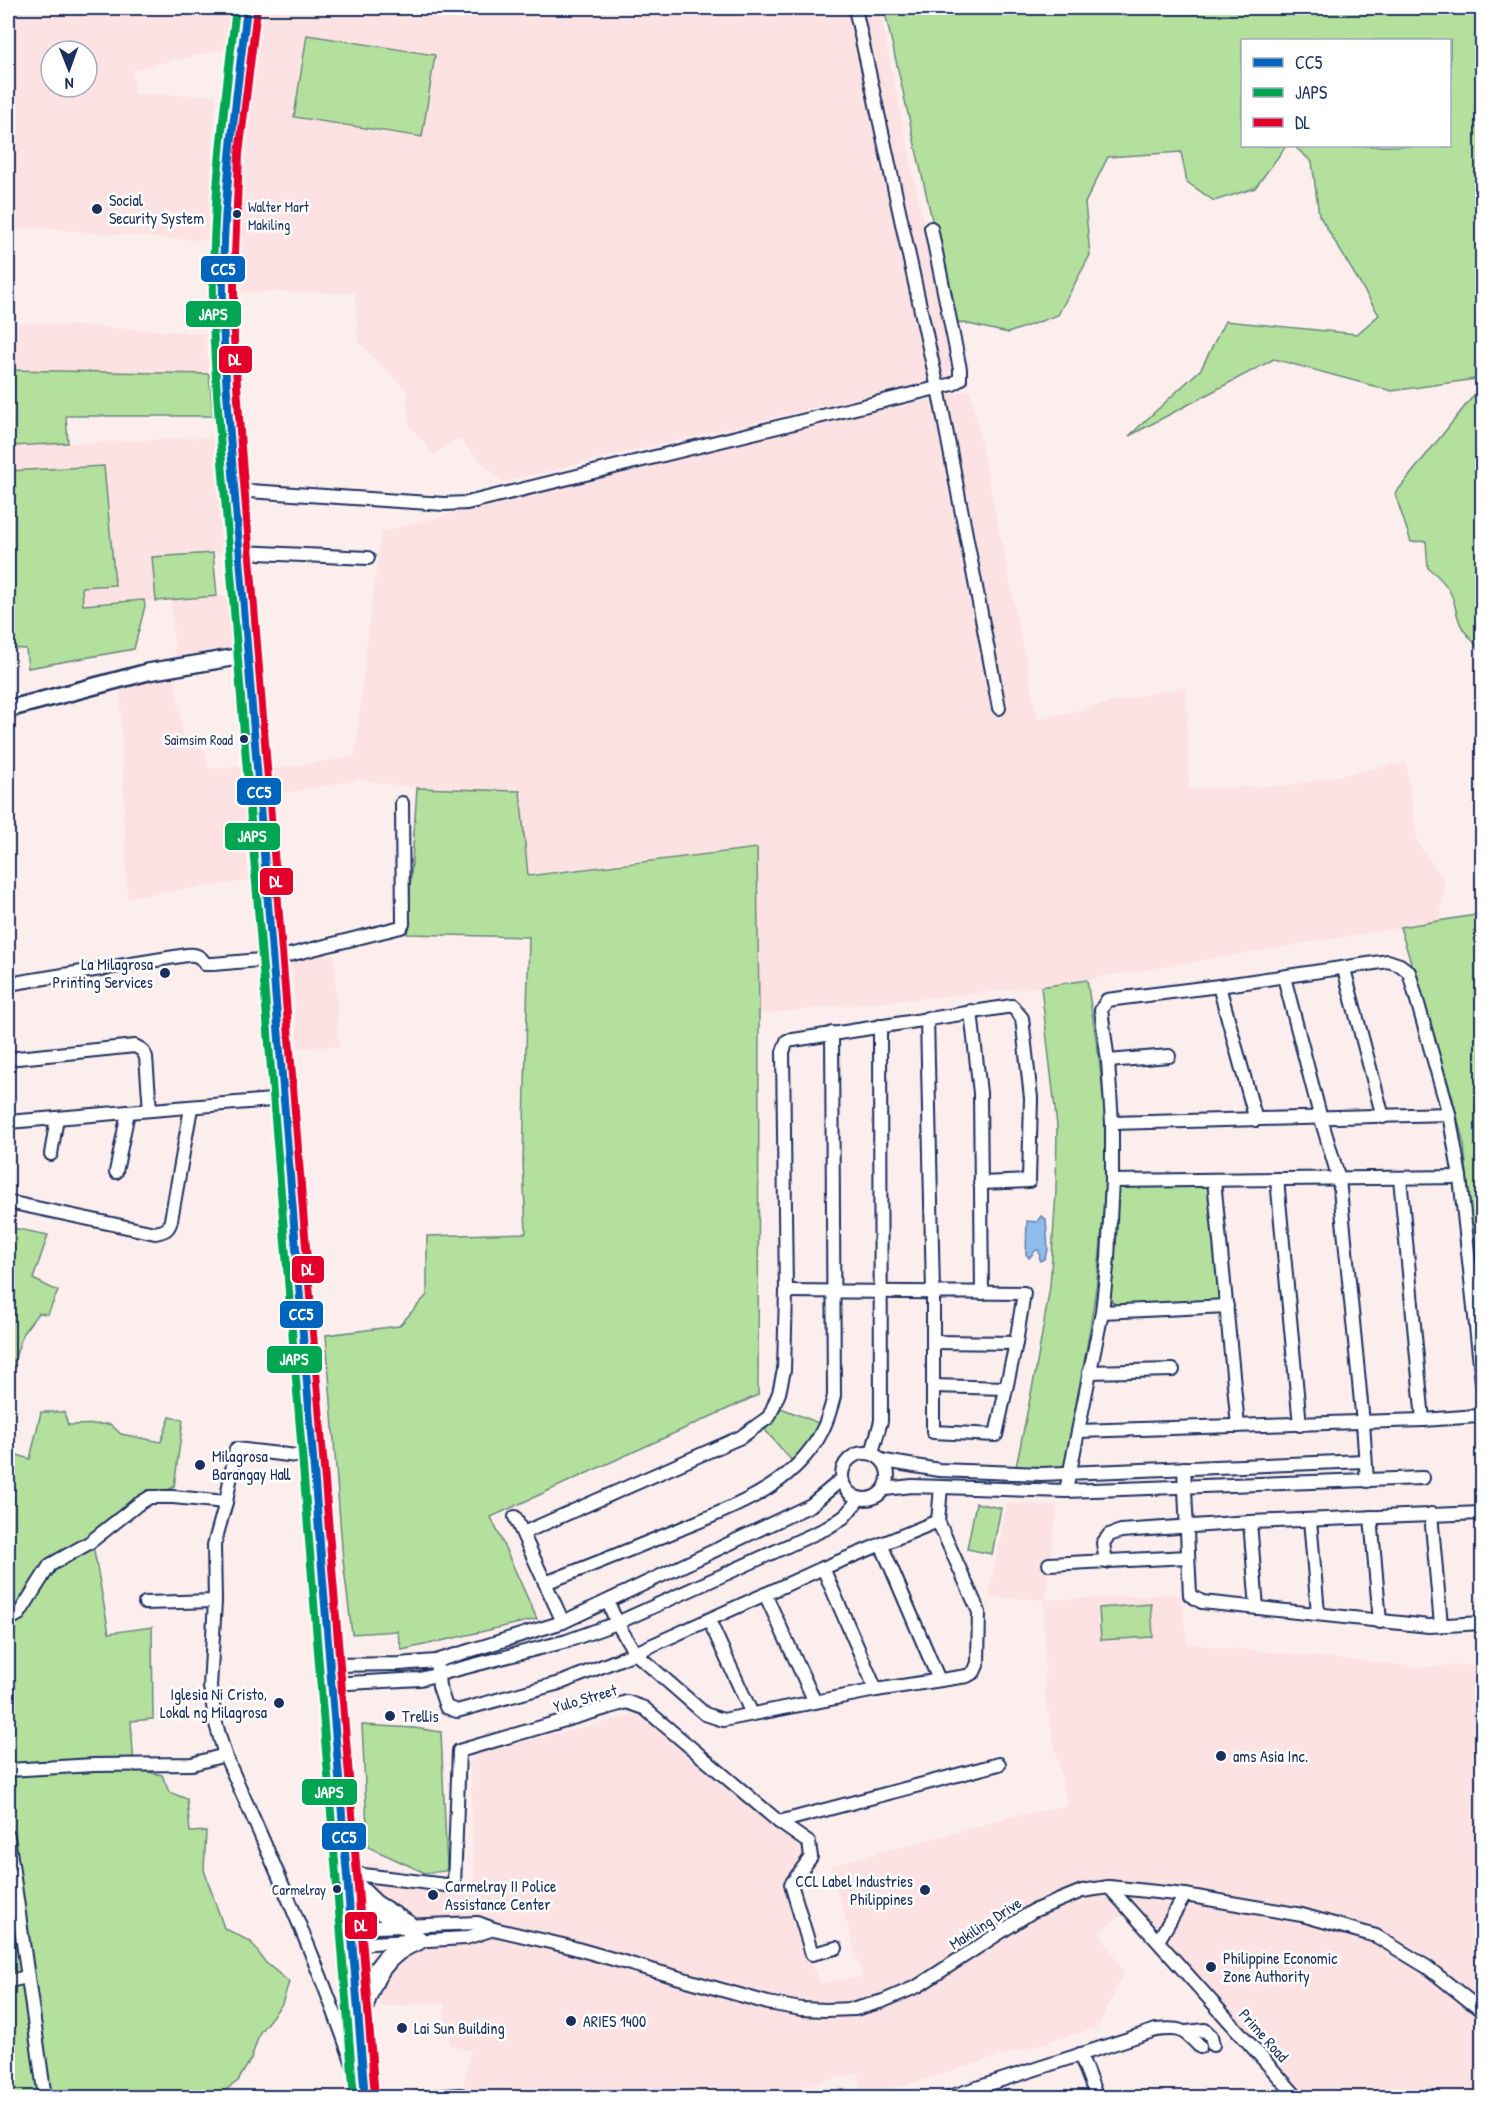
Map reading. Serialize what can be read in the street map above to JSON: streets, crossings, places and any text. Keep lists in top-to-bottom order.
{
  "streets": {
    "street": ["Yulo Street", "Makiling Drive", "Prime Road"]
  },
  "crossings": [
    ["Makiling Drive", "Prime Road"]
  ],
  "places": [
    "Social Security System",
    "Walter Mart Makiling",
    "Saimsim Road",
    "La Milagrosa Printing Services",
    "Milagrosa Barangay Hall",
    "Iglesia Ni Cristo, Lokal ng Milagrosa",
    "Trellis",
    "ams Asia Inc.",
    "Carmelray",
    "CCL Label Industries Philippines",
    "Carmelray II Police Assistance Center",
    "Philippine Economic Zone Authority",
    "ARIES 1400",
    "Lai Sun Building"
  ],
  "lines": ["transit line CC5", "transit line JAPS", "transit line DL"],
  "legend": ["CC5", "JAPS", "DL"],
  "north": "bottom"
}
